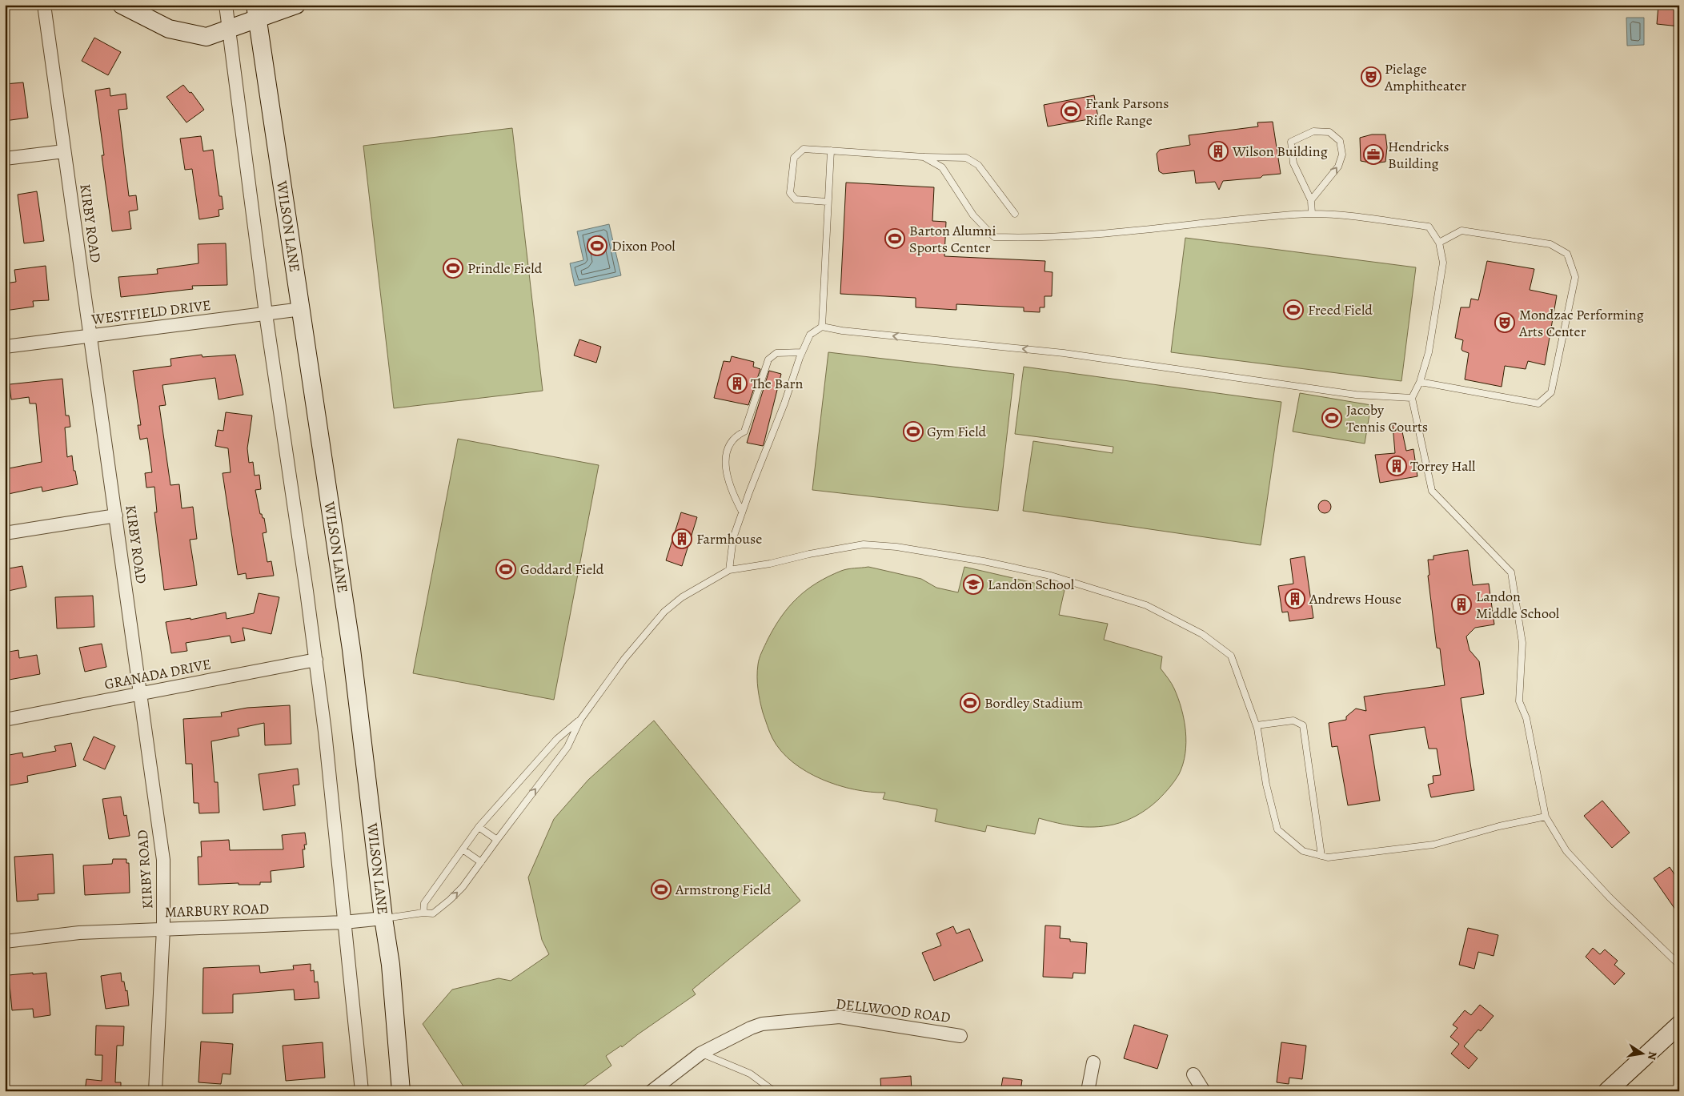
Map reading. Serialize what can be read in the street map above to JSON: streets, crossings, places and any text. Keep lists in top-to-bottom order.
{
  "streets": {
    "main road": ["WILSON LANE"],
    "street": [
      "KIRBY ROAD",
      "WESTFIELD DRIVE",
      "GRANADA DRIVE",
      "MARBURY ROAD",
      "DELLWOOD ROAD"
    ]
  },
  "crossings": [
    ["KIRBY ROAD", "WESTFIELD DRIVE"],
    ["KIRBY ROAD", "GRANADA DRIVE"],
    ["KIRBY ROAD", "MARBURY ROAD"],
    ["WILSON LANE", "WESTFIELD DRIVE"],
    ["WILSON LANE", "MARBURY ROAD"]
  ],
  "places": {
    "theatre": ["Pielage Amphitheater", "Mondzac Performing Arts Center"],
    "sports": [
      "Frank Parsons Rifle Range",
      "Barton Alumni Sports Center",
      "Dixon Pool",
      "Prindle Field",
      "Freed Field",
      "Jacoby Tennis Courts",
      "Gym Field",
      "Goddard Field",
      "Bordley Stadium",
      "Armstrong Field"
    ],
    "building": [
      "Wilson Building",
      "The Barn",
      "Torrey Hall",
      "Farmhouse",
      "Andrews House",
      "Landon Middle School"
    ],
    "office": ["Hendricks Building"],
    "school or university": ["Landon School"]
  },
  "north": "right"
}
